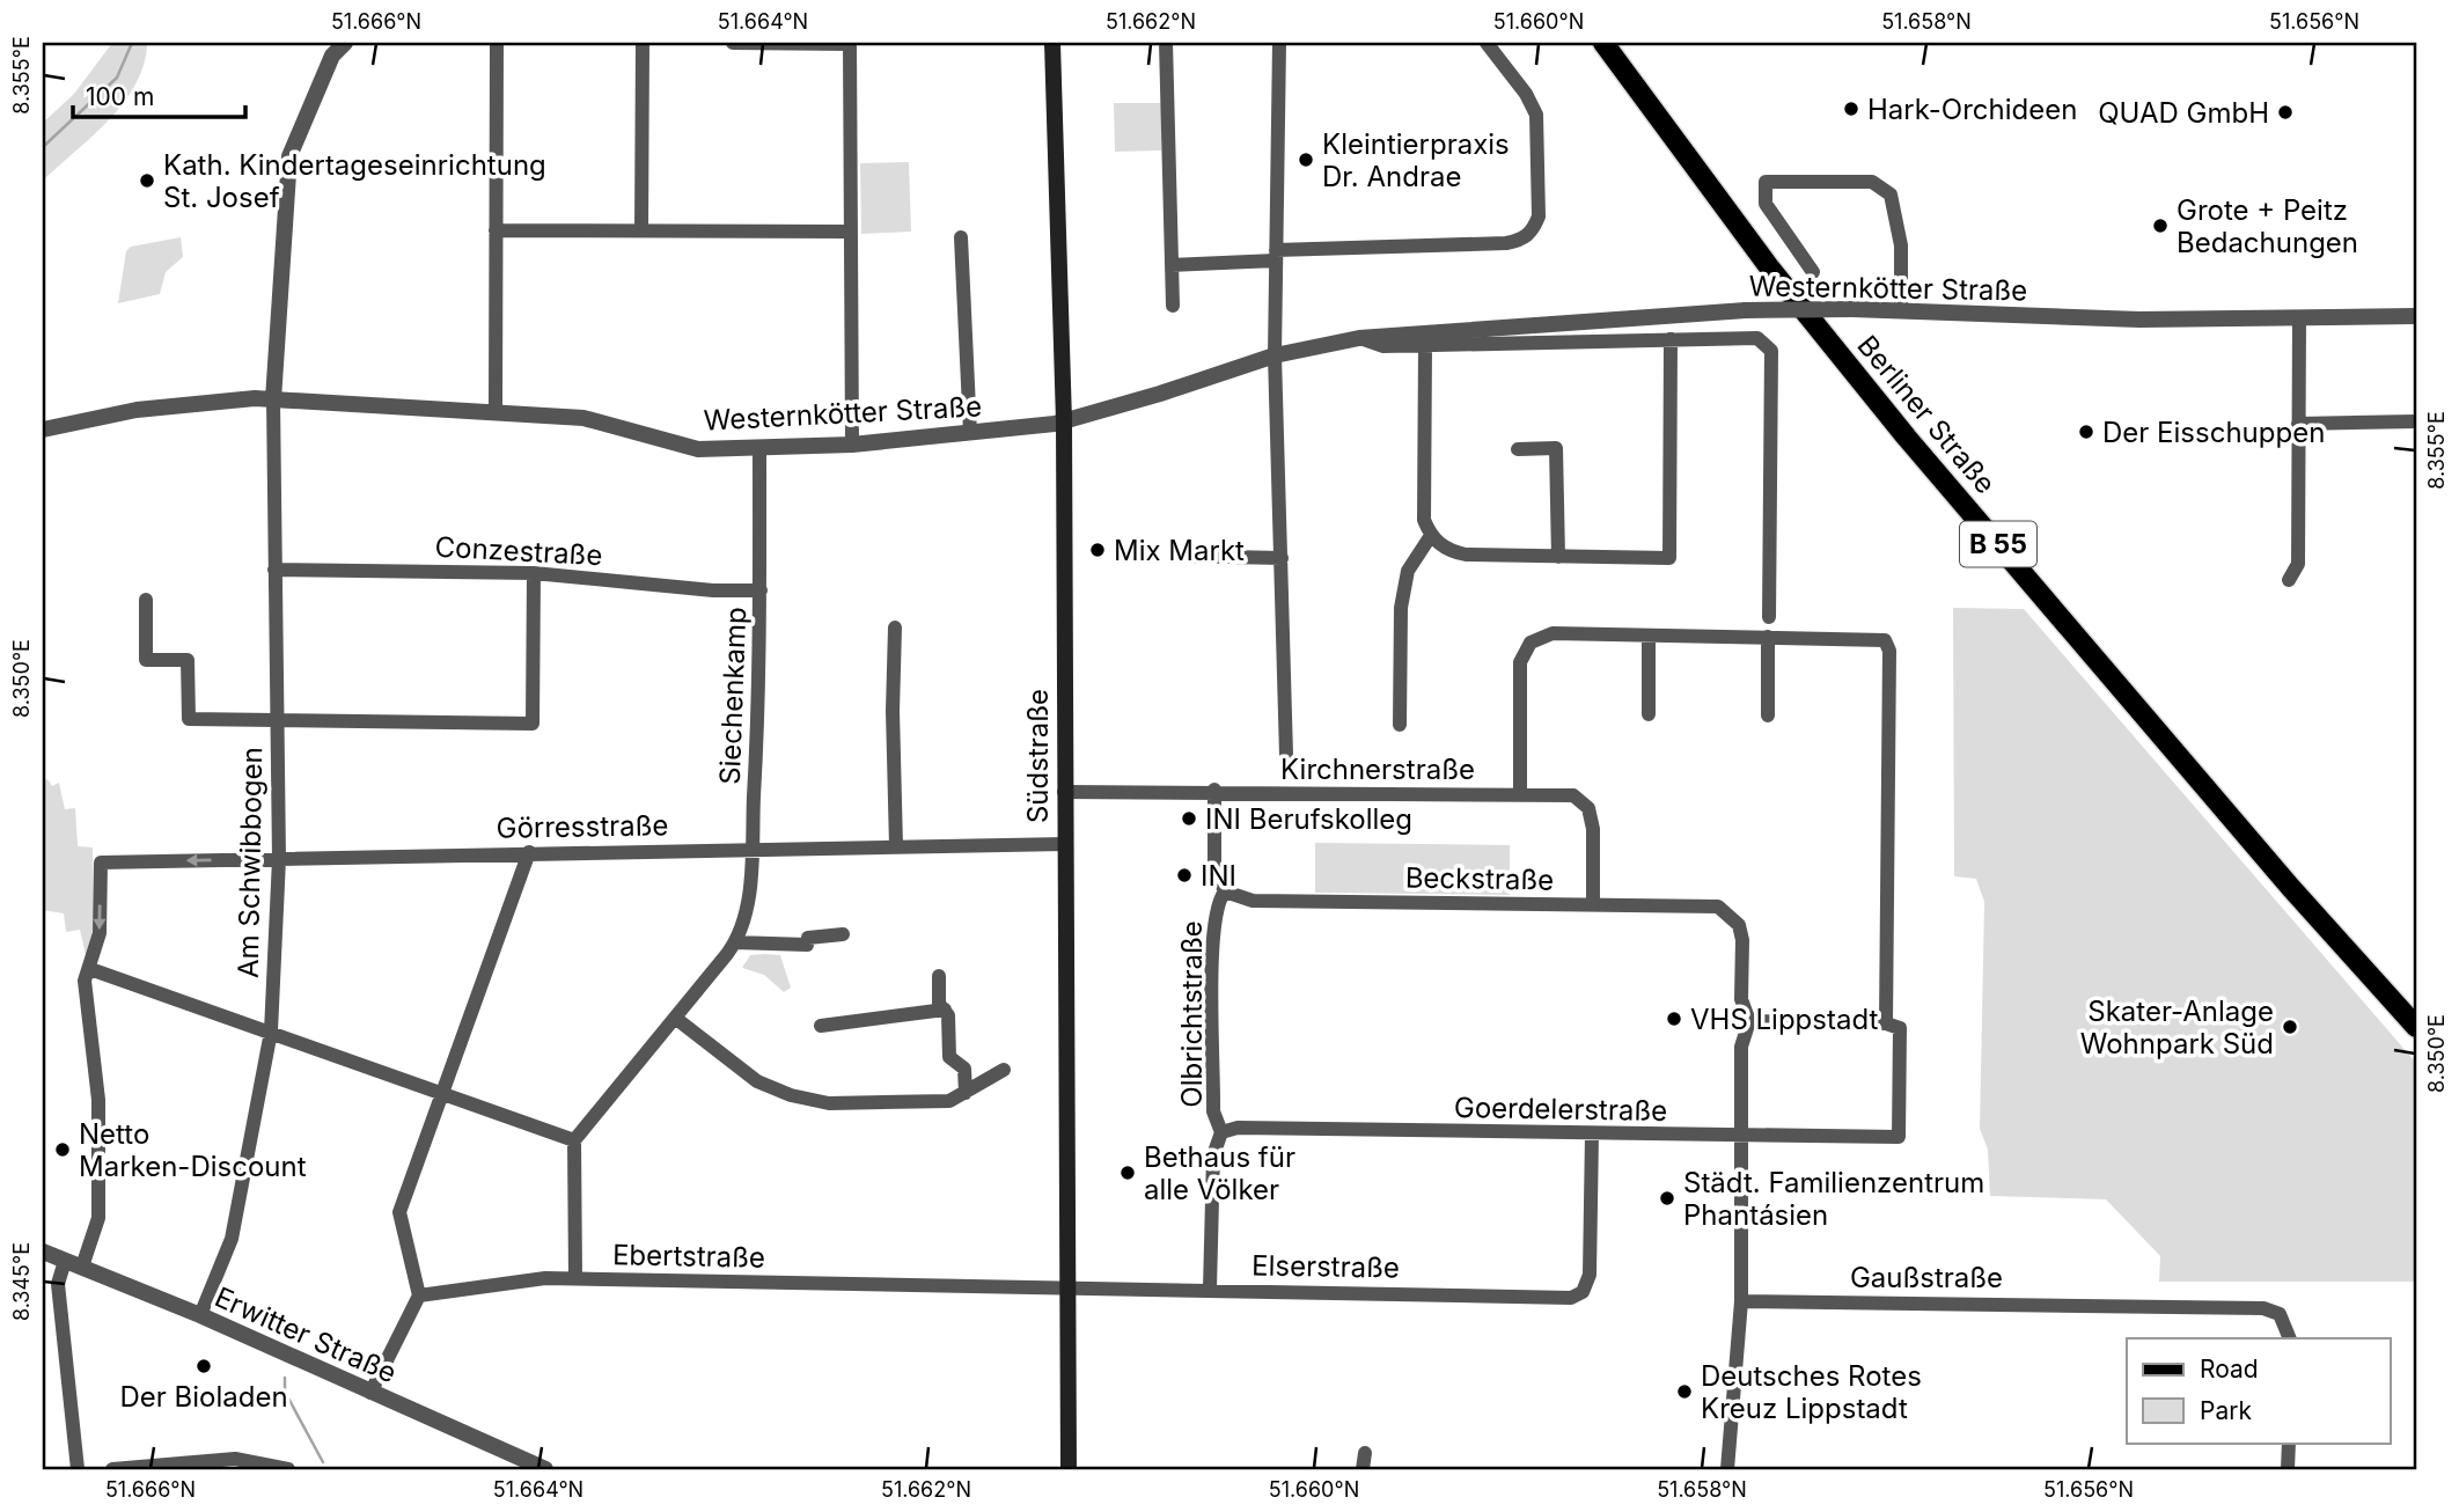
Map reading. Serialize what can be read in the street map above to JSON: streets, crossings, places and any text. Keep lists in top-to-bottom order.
{
  "streets": {
    "main road": ["Berliner Straße", "B 55", "Südstraße"],
    "street": [
      "Westernkötter Straße",
      "Conzestraße",
      "Siechenkamp",
      "Kirchnerstraße",
      "Görresstraße",
      "Am Schwibbogen",
      "Beckstraße",
      "Olbrichtstraße",
      "Goerdelerstraße",
      "Ebertstraße",
      "Elserstraße",
      "Gaußstraße",
      "Erwitter Straße"
    ]
  },
  "crossings": [
    ["Westernkötter Straße", "Siechenkamp"],
    ["Westernkötter Straße", "Südstraße"],
    ["Westernkötter Straße", "Am Schwibbogen"],
    ["Conzestraße", "Siechenkamp"],
    ["Conzestraße", "Am Schwibbogen"],
    ["Siechenkamp", "Görresstraße"],
    ["Südstraße", "Kirchnerstraße"],
    ["Südstraße", "Görresstraße"],
    ["Südstraße", "Ebertstraße"],
    ["Südstraße", "Elserstraße"],
    ["Kirchnerstraße", "Beckstraße"],
    ["Kirchnerstraße", "Olbrichtstraße"],
    ["Görresstraße", "Am Schwibbogen"],
    ["Am Schwibbogen", "Erwitter Straße"],
    ["Beckstraße", "Olbrichtstraße"],
    ["Olbrichtstraße", "Goerdelerstraße"],
    ["Olbrichtstraße", "Elserstraße"],
    ["Goerdelerstraße", "Elserstraße"],
    ["Ebertstraße", "Elserstraße"]
  ],
  "places": [
    "Hark-Orchideen",
    "QUAD GmbH",
    "Kleintierpraxis Dr. Andrae",
    "Kath. Kindertageseinrichtung St. Josef",
    "Grote + Peitz Bedachungen",
    "Der Eisschuppen",
    "Mix Markt",
    "INI Berufskolleg",
    "INI",
    "VHS Lippstadt",
    "Skater-Anlage Wohnpark Süd",
    "Netto Marken-Discount",
    "Bethaus für alle Völker",
    "Städt. Familienzentrum Phantásien",
    "Der Bioladen",
    "Deutsches Rotes Kreuz Lippstadt"
  ],
  "legend": ["Road", "Park"],
  "scale_bar": "100 m",
  "coordinates": [
    "51.666°N",
    "51.664°N",
    "51.662°N",
    "51.660°N",
    "51.658°N",
    "51.656°N",
    "8.355°E",
    "8.350°E",
    "8.345°E"
  ]
}
